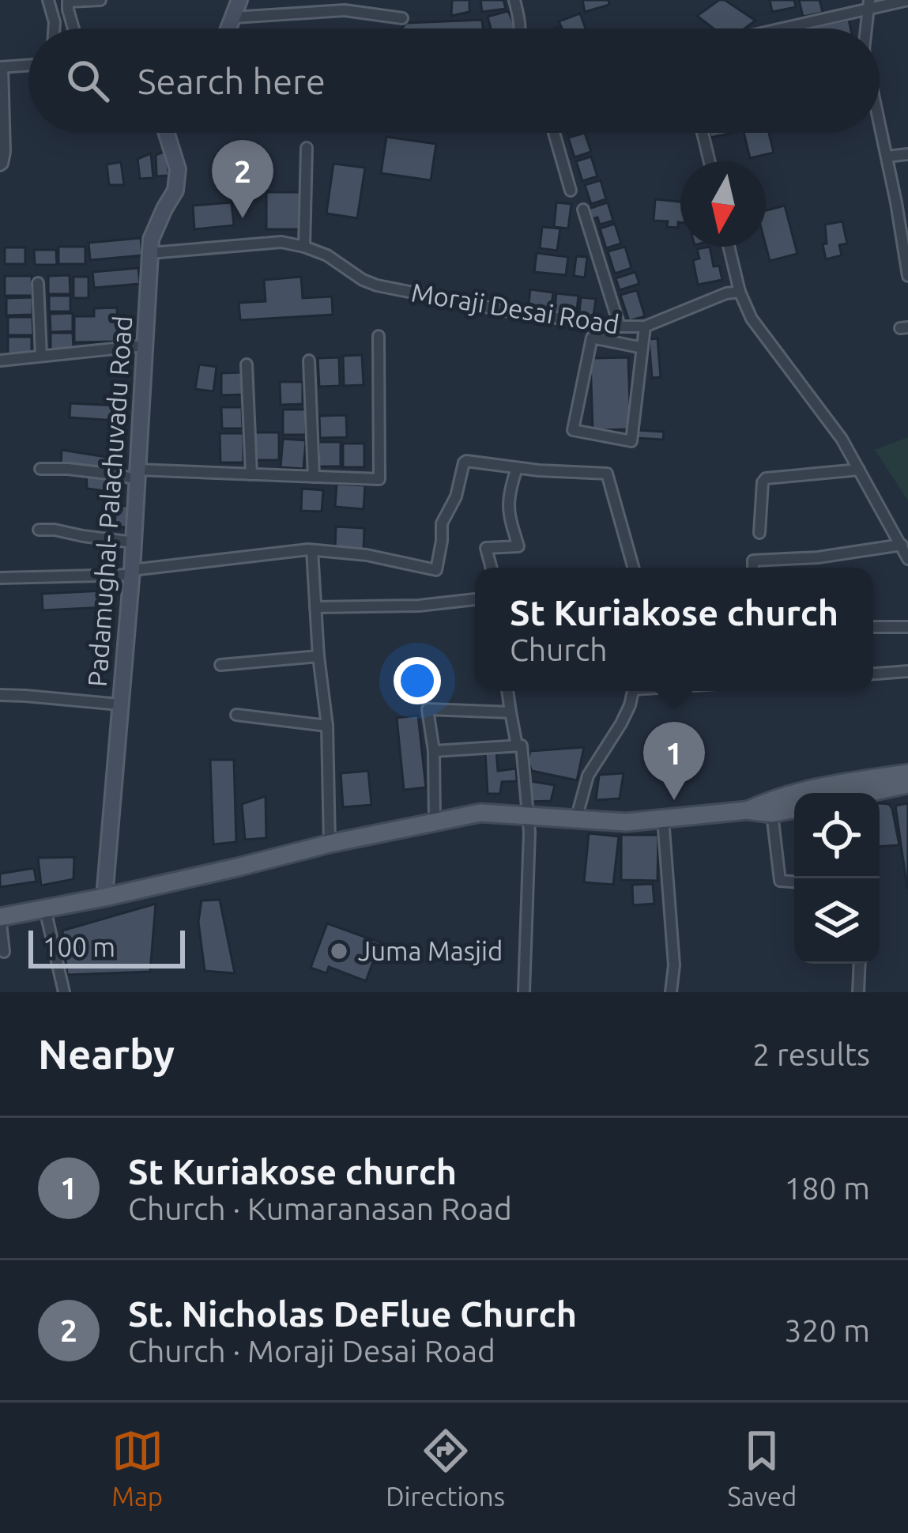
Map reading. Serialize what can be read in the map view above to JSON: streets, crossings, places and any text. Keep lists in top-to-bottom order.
{
  "streets": {
    "main road": ["Padamughal- Palachuvadu Road"],
    "street": ["Moraji Desai Road"]
  },
  "crossings": [
    ["Moraji Desai Road", "Padamughal- Palachuvadu Road"]
  ],
  "places": ["Juma Masjid"],
  "scale_bar": "100 m",
  "north": "bottom",
  "page": {
    "search": "Search here",
    "pins": ["2", "1"],
    "popup": ["St Kuriakose church", "Church"],
    "scale": "100 m",
    "heading": ["Nearby", "2 results"],
    "list": [
      {
        "mark": "1",
        "name": "St Kuriakose church",
        "note": "Church · Kumaranasan Road",
        "value": "180 m"
      },
      {
        "mark": "2",
        "name": "St. Nicholas DeFlue Church",
        "note": "Church · Moraji Desai Road",
        "value": "320 m"
      }
    ],
    "nav": ["Map", "Directions", "Saved"]
  }
}
